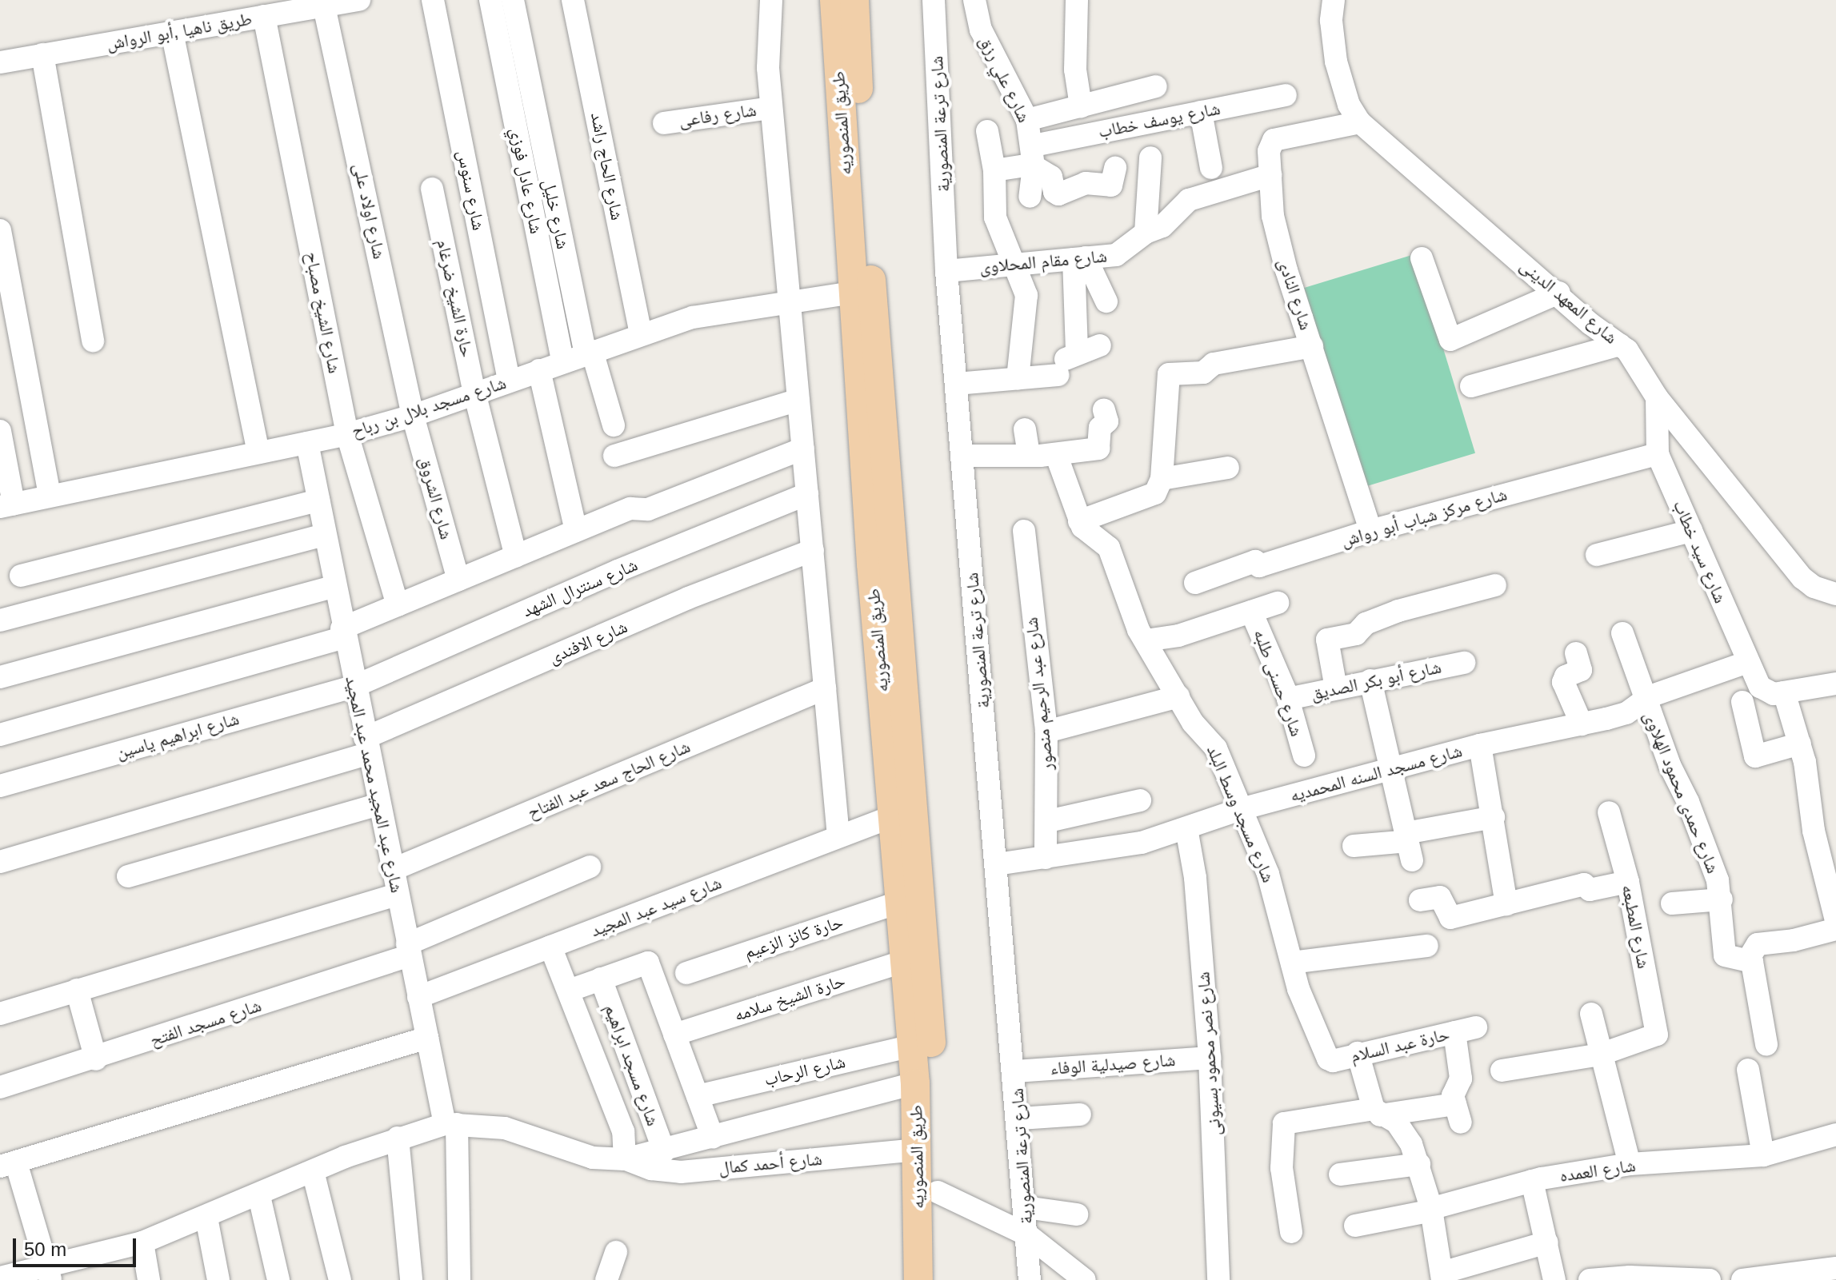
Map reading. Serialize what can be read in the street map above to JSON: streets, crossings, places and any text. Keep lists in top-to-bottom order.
{
  "streets": {
    "main road": ["طريق المنصوريه"],
    "street": [
      "طريق ناهيا ,أبو الرواش",
      "شارع علي رزق",
      "شارع رفاعى",
      "شارع يوسف خطاب",
      "شارع ترعة المنصورية",
      "شارع الحاج راشد",
      "شارع عادل فوزي",
      "شارع سنوس",
      "شارع اولاد على",
      "شارع خليل",
      "شارع مقام المحلاوى",
      "شارع النادى",
      "حارة الشيخ ضرغام",
      "شارع المعهد الدينى",
      "شارع الشيخ مصباح",
      "شارع مسجد بلال بن رباح",
      "شارع الشروق",
      "شارع مركز شباب أبو رواش",
      "شارع سيد خطاب",
      "شارع سنترال الشهد",
      "شارع الافندى",
      "شارع أبو بكر الصديق",
      "شارع حسنى طلبه",
      "شارع عبد الرحيم منصور",
      "شارع ابراهيم ياسين",
      "شارع مسجد السنه المحمديه",
      "شارع الحاج سعد عبد الفتاح",
      "شارع عبد المجيد محمد عبد المجيد",
      "شارع حمدى محمود الهلاوى",
      "شارع مسجد وسط البلد",
      "شارع سيد عبد المجيد",
      "شارع المطبعه",
      "حارة كانز الزعيم",
      "حارة الشيخ سلامه",
      "شارع مسجد الفتح",
      "حارة عبد السلام",
      "شارع نصر محمود بسيونى",
      "شارع صيدلية الوفاء",
      "شارع مسجد ابراهيم",
      "شارع الرحاب",
      "شارع أحمد كمال",
      "شارع العمده"
    ]
  },
  "crossings": [
    ["طريق ناهيا ,أبو الرواش", "شارع اولاد على"],
    ["طريق ناهيا ,أبو الرواش", "شارع الشيخ مصباح"],
    ["شارع علي رزق", "شارع يوسف خطاب"],
    ["طريق المنصوريه", "شارع مسجد بلال بن رباح"],
    ["طريق المنصوريه", "شارع سيد عبد المجيد"],
    ["طريق المنصوريه", "حارة كانز الزعيم"],
    ["طريق المنصوريه", "حارة الشيخ سلامه"],
    ["طريق المنصوريه", "شارع الرحاب"],
    ["طريق المنصوريه", "شارع أحمد كمال"],
    ["شارع ترعة المنصورية", "شارع مقام المحلاوى"],
    ["شارع ترعة المنصورية", "شارع مسجد السنه المحمديه"],
    ["شارع ترعة المنصورية", "شارع صيدلية الوفاء"],
    ["شارع الحاج راشد", "شارع مسجد بلال بن رباح"],
    ["شارع عادل فوزي", "شارع مسجد بلال بن رباح"],
    ["شارع سنوس", "شارع مسجد بلال بن رباح"],
    ["شارع اولاد على", "شارع مسجد بلال بن رباح"],
    ["شارع اولاد على", "شارع الشروق"],
    ["شارع خليل", "شارع مسجد بلال بن رباح"],
    ["شارع مقام المحلاوى", "شارع النادى"],
    ["شارع النادى", "شارع المعهد الدينى"],
    ["شارع النادى", "شارع مركز شباب أبو رواش"],
    ["حارة الشيخ ضرغام", "شارع مسجد بلال بن رباح"],
    ["شارع المعهد الدينى", "شارع سيد خطاب"],
    ["شارع الشيخ مصباح", "شارع مسجد بلال بن رباح"],
    ["شارع مسجد بلال بن رباح", "شارع الشروق"],
    ["شارع مسجد بلال بن رباح", "شارع عبد المجيد محمد عبد المجيد"],
    ["شارع مركز شباب أبو رواش", "شارع سيد خطاب"],
    ["شارع سيد خطاب", "شارع مسجد السنه المحمديه"],
    ["شارع سنترال الشهد", "شارع ابراهيم ياسين"],
    ["شارع سنترال الشهد", "شارع عبد المجيد محمد عبد المجيد"],
    ["شارع الافندى", "شارع عبد المجيد محمد عبد المجيد"],
    ["شارع أبو بكر الصديق", "شارع حسنى طلبه"],
    ["شارع عبد الرحيم منصور", "شارع مسجد السنه المحمديه"],
    ["شارع ابراهيم ياسين", "شارع عبد المجيد محمد عبد المجيد"],
    ["شارع مسجد السنه المحمديه", "شارع حمدى محمود الهلاوى"],
    ["شارع مسجد السنه المحمديه", "شارع مسجد وسط البلد"],
    ["شارع مسجد السنه المحمديه", "شارع نصر محمود بسيونى"],
    ["شارع الحاج سعد عبد الفتاح", "شارع عبد المجيد محمد عبد المجيد"],
    ["شارع عبد المجيد محمد عبد المجيد", "شارع سيد عبد المجيد"],
    ["شارع عبد المجيد محمد عبد المجيد", "شارع مسجد الفتح"],
    ["شارع مسجد وسط البلد", "حارة عبد السلام"],
    ["شارع نصر محمود بسيونى", "شارع صيدلية الوفاء"]
  ],
  "scale_bar": "50 m"
}
